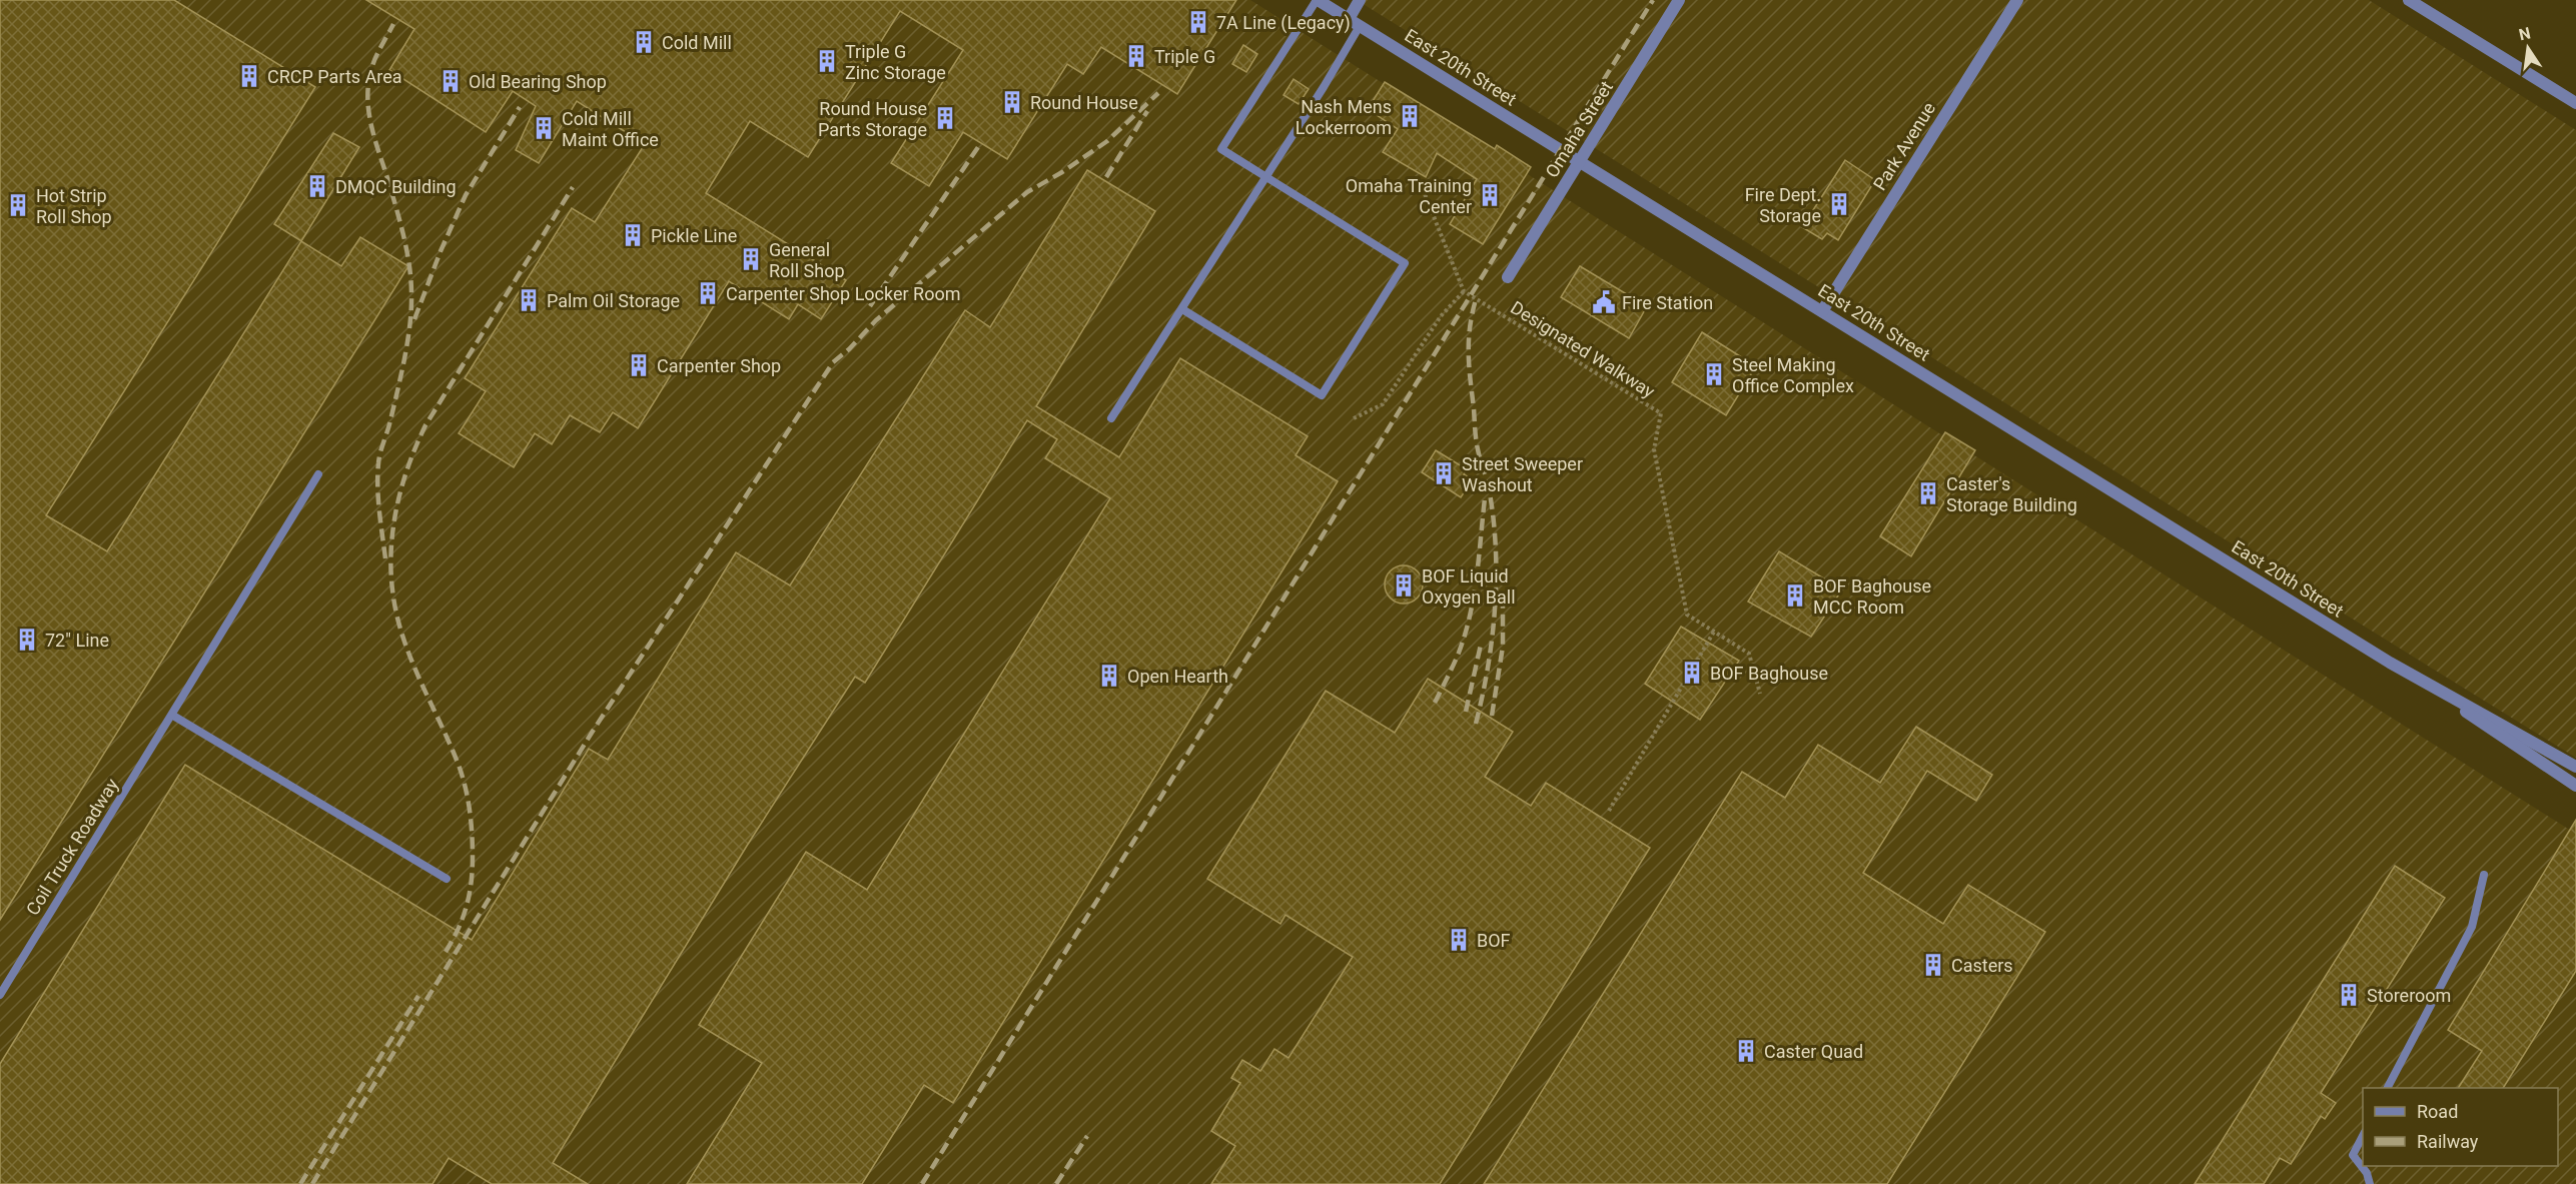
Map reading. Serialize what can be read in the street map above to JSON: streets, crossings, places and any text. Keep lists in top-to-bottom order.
{
  "streets": {
    "street": ["East 20th Street", "Omaha Street", "Park Avenue"],
    "lane": ["Coil Truck Roadway"],
    "path": ["Designated Walkway"]
  },
  "crossings": [
    ["East 20th Street", "Omaha Street"],
    ["East 20th Street", "Park Avenue"]
  ],
  "places": {
    "building": [
      "7A Line (Legacy)",
      "Cold Mill",
      "Triple G",
      "Triple G Zinc Storage",
      "CRCP Parts Area",
      "Old Bearing Shop",
      "Round House",
      "Nash Mens Lockerroom",
      "Round House Parts Storage",
      "Cold Mill Maint Office",
      "DMQC Building",
      "Omaha Training Center",
      "Fire Dept. Storage",
      "Hot Strip Roll Shop",
      "Pickle Line",
      "General Roll Shop",
      "Carpenter Shop Locker Room",
      "Palm Oil Storage",
      "Carpenter Shop",
      "Steel Making Office Complex",
      "Street Sweeper Washout",
      "Caster's Storage Building",
      "BOF Liquid Oxygen Ball",
      "BOF Baghouse MCC Room",
      "72\" Line",
      "BOF Baghouse",
      "Open Hearth",
      "BOF",
      "Casters",
      "Storeroom",
      "Caster Quad"
    ],
    "public building": ["Fire Station"]
  },
  "legend": ["Road", "Railway"],
  "north": "top"
}
